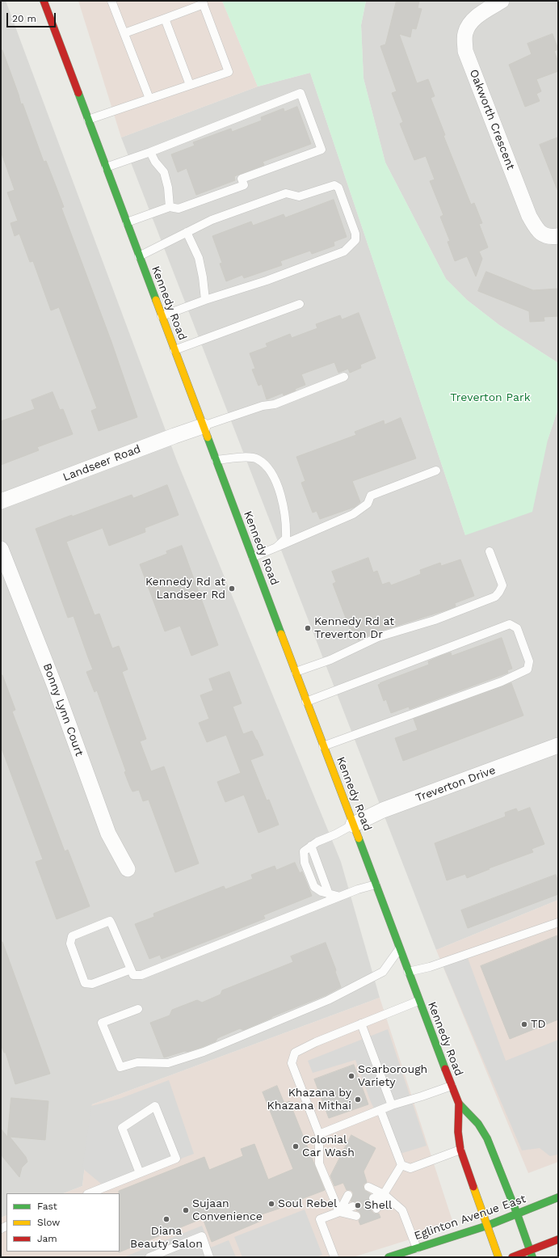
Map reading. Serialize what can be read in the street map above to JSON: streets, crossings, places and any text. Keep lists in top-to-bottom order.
{
  "streets": {
    "main road": ["Kennedy Road", "Eglinton Avenue East"],
    "street": [
      "Oakworth Crescent",
      "Landseer Road",
      "Bonny Lynn Court",
      "Treverton Drive"
    ]
  },
  "crossings": [
    ["Kennedy Road", "Landseer Road"],
    ["Kennedy Road", "Treverton Drive"],
    ["Kennedy Road", "Eglinton Avenue East"]
  ],
  "parks": ["Treverton Park"],
  "places": [
    "Kennedy Rd at Landseer Rd",
    "Kennedy Rd at Treverton Dr",
    "TD",
    "Scarborough Variety",
    "Khazana by Khazana Mithai",
    "Colonial Car Wash",
    "Soul Rebel",
    "Shell",
    "Sujaan Convenience",
    "Diana Beauty Salon"
  ],
  "legend": ["Fast", "Slow", "Jam"],
  "scale_bar": "20 m"
}
